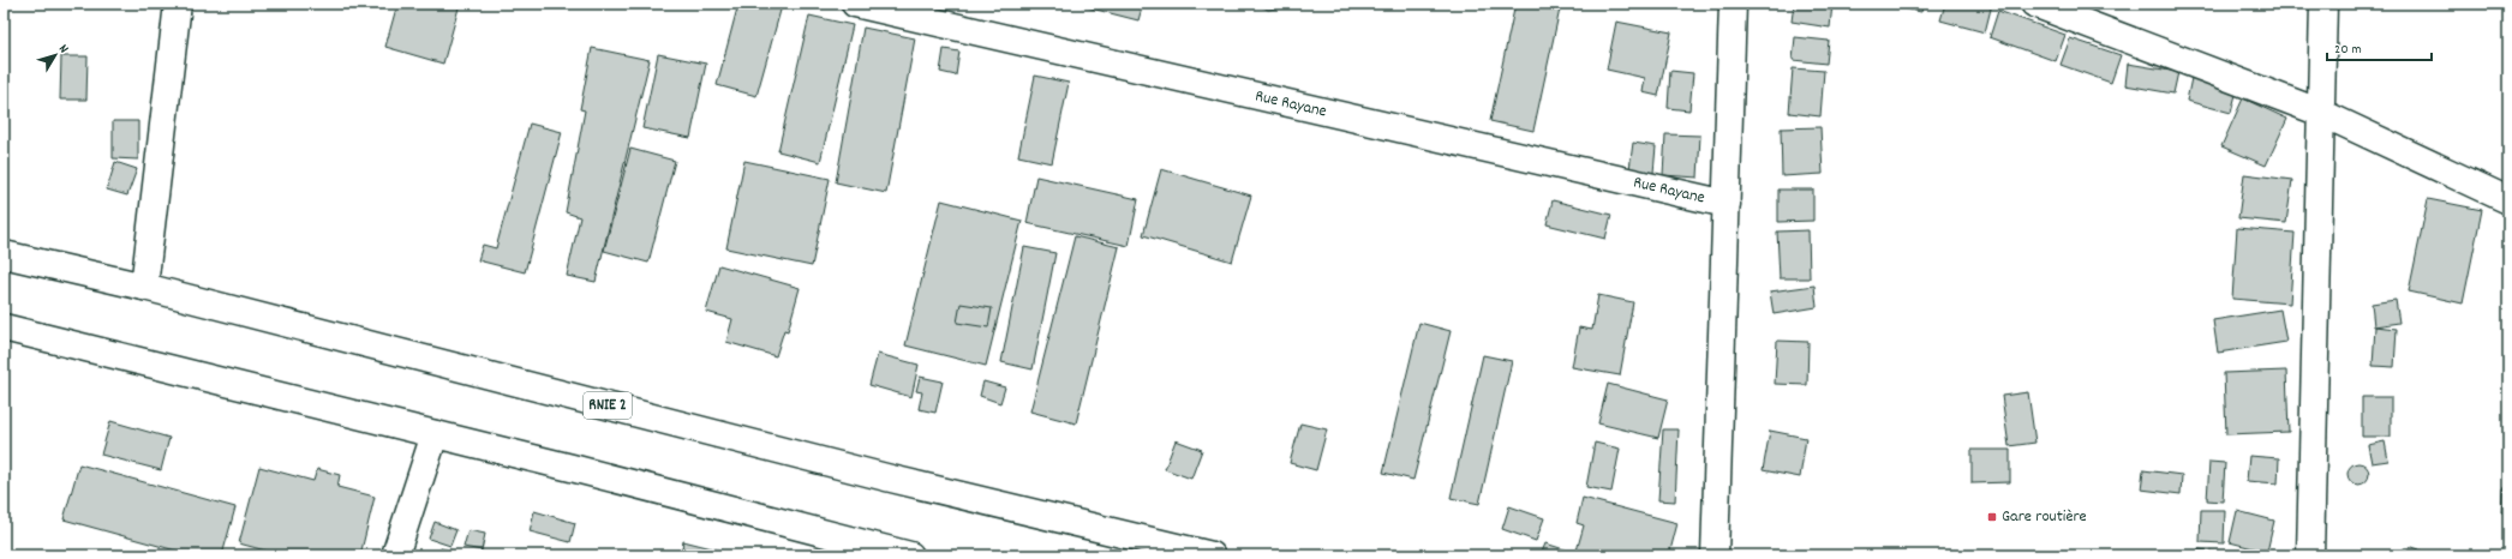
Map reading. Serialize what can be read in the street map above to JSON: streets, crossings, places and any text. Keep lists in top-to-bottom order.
{
  "streets": {
    "street": ["Rue Rayane", "RNIE 2"]
  },
  "places": {
    "transit": ["Gare routière"]
  },
  "scale_bar": "20 m",
  "north": "top right"
}
